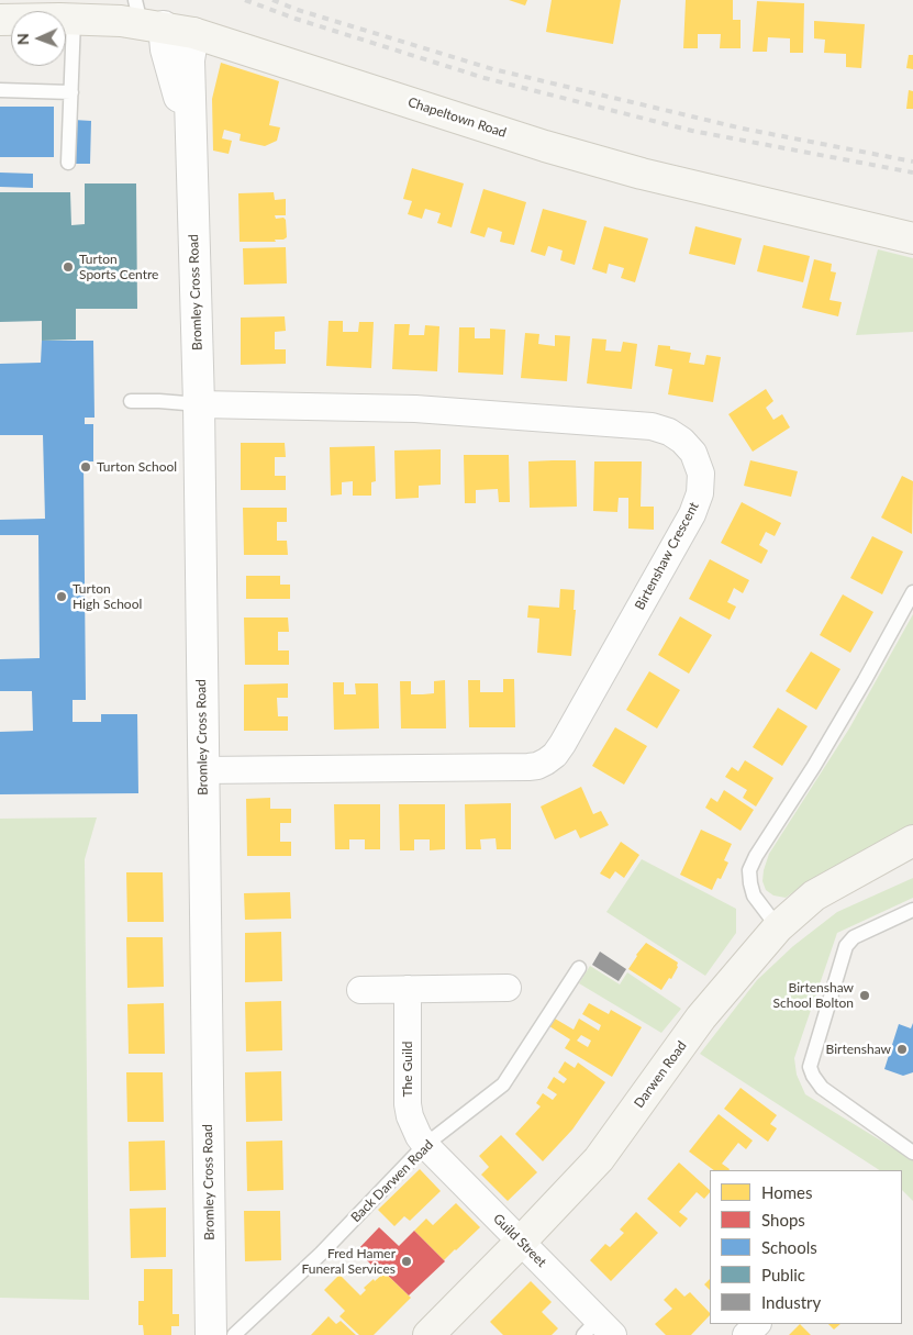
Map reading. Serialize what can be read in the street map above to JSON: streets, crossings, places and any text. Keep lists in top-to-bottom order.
{
  "streets": {
    "main road": ["Chapeltown Road", "Darwen Road"],
    "street": [
      "Bromley Cross Road",
      "Birtenshaw Crescent",
      "The Guild",
      "Guild Street"
    ],
    "lane": ["Back Darwen Road"]
  },
  "crossings": [
    ["Chapeltown Road", "Bromley Cross Road"],
    ["Bromley Cross Road", "Birtenshaw Crescent"],
    ["The Guild", "Back Darwen Road"],
    ["The Guild", "Guild Street"],
    ["Darwen Road", "Guild Street"],
    ["Back Darwen Road", "Guild Street"]
  ],
  "places": [
    "Turton Sports Centre",
    "Turton School",
    "Turton High School",
    "Birtenshaw School Bolton",
    "Birtenshaw",
    "Fred Hamer Funeral Services"
  ],
  "legend": [
    "Homes",
    "Shops",
    "Schools",
    "Public",
    "Industry"
  ],
  "north": "left"
}
